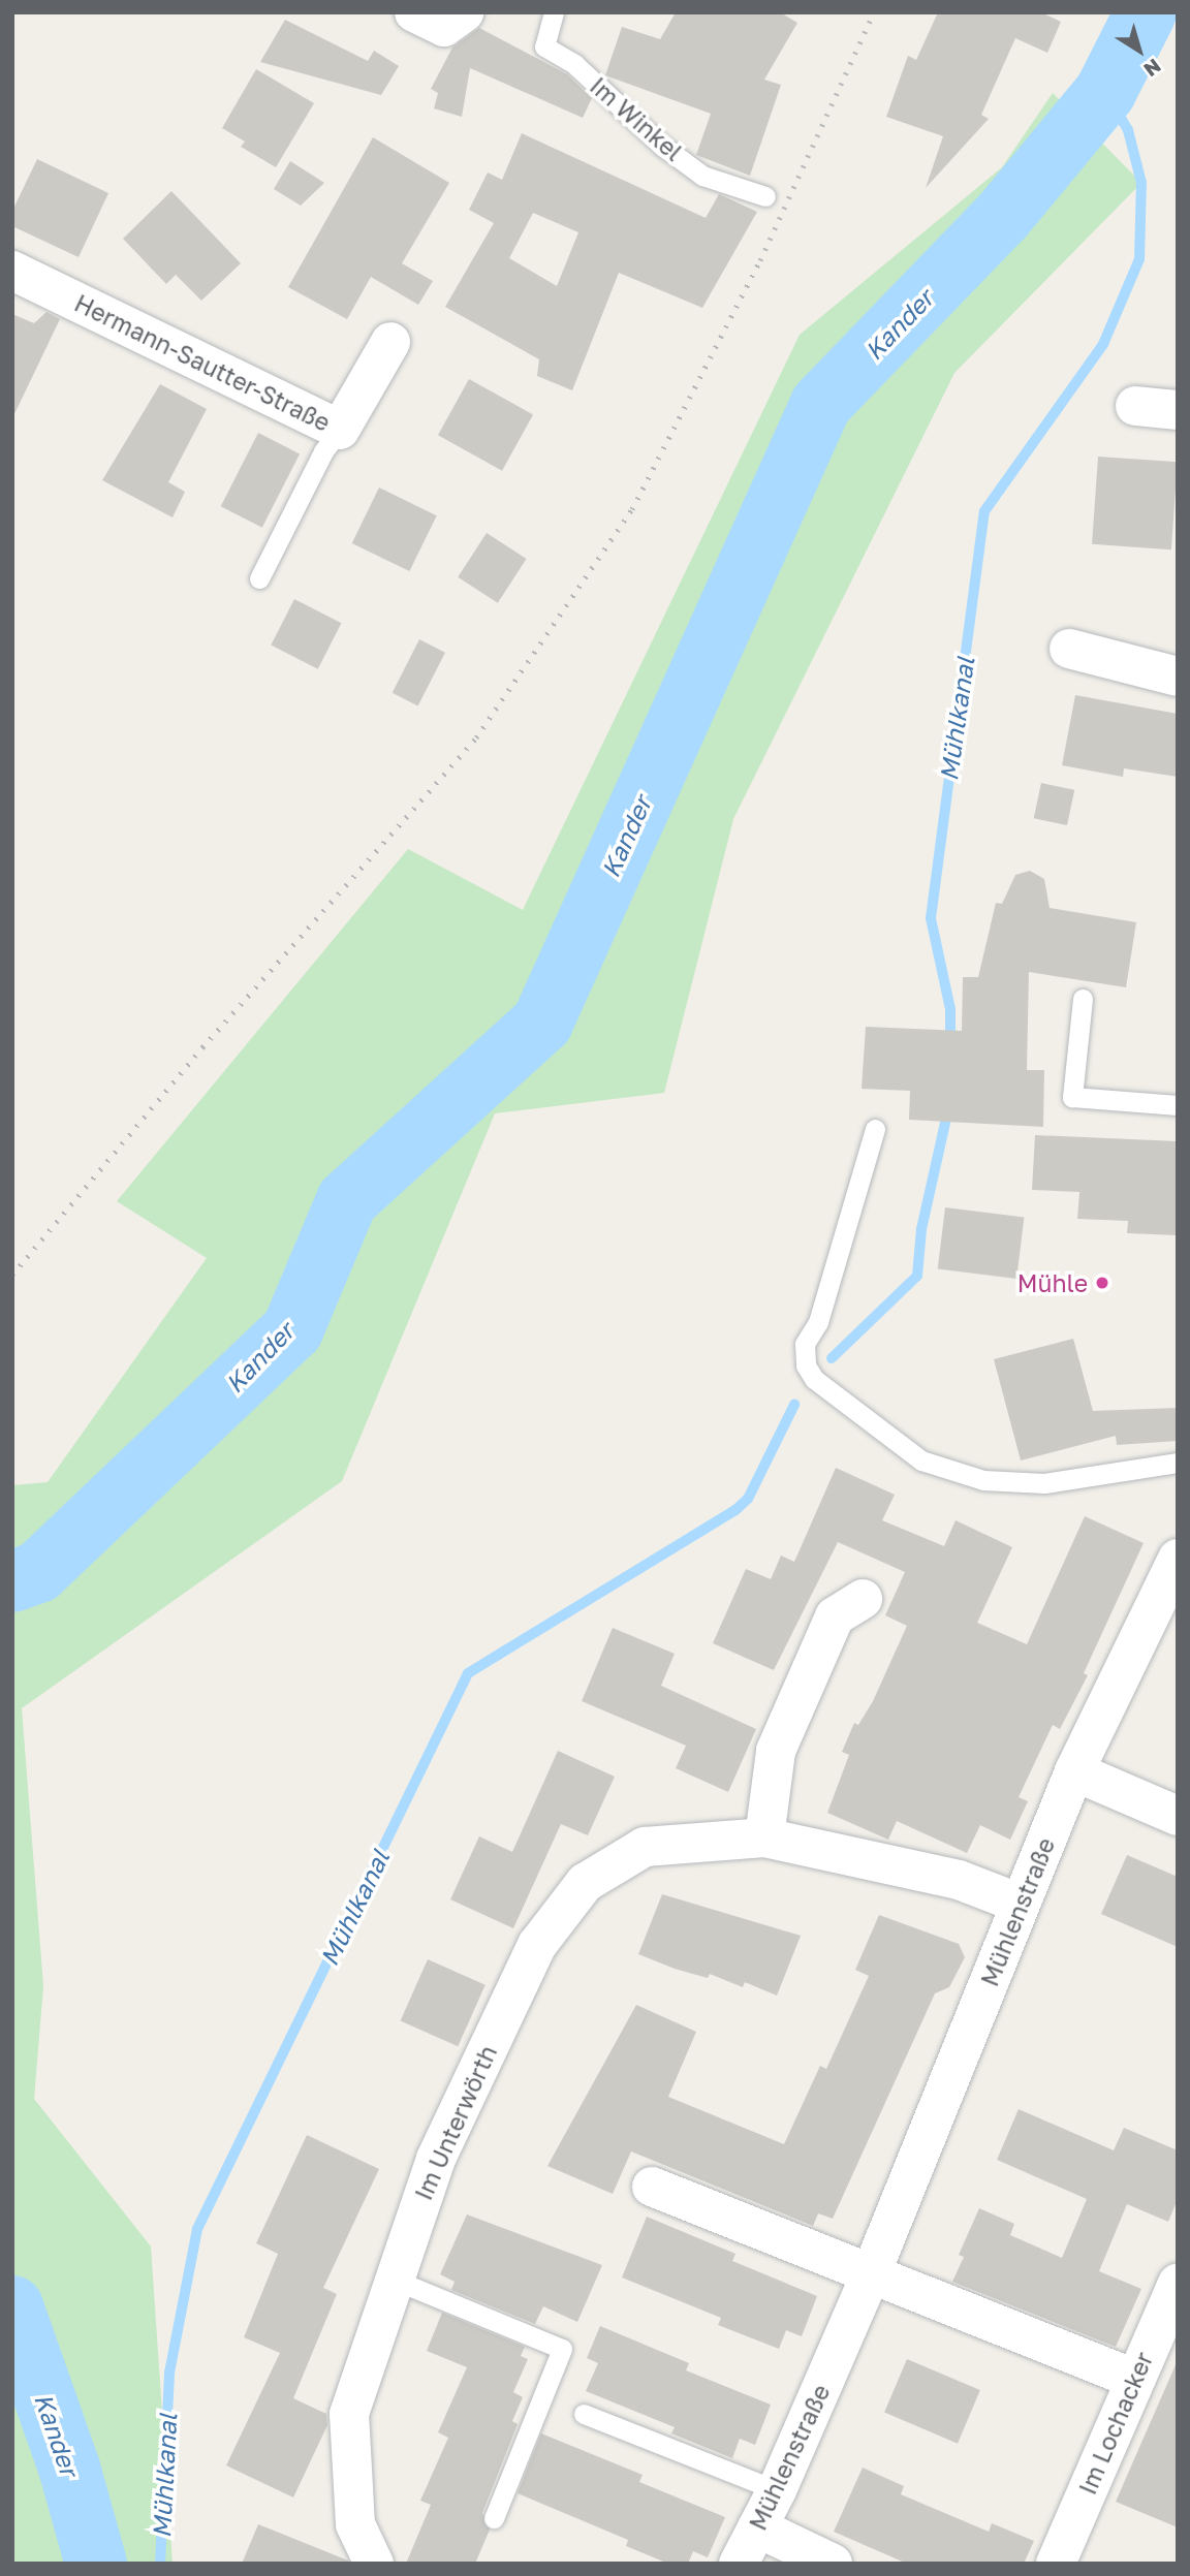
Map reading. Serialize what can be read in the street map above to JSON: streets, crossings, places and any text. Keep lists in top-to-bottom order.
{
  "streets": {
    "street": [
      "Hermann-Sautter-Straße",
      "Mühlenstraße",
      "Im Unterwörth",
      "Im Lochacker"
    ],
    "lane": ["Im Winkel"]
  },
  "crossings": [
    ["Mühlenstraße", "Im Unterwörth"]
  ],
  "water": ["Kander", "Mühlkanal"],
  "places": ["Mühle"],
  "north": "bottom right"
}
